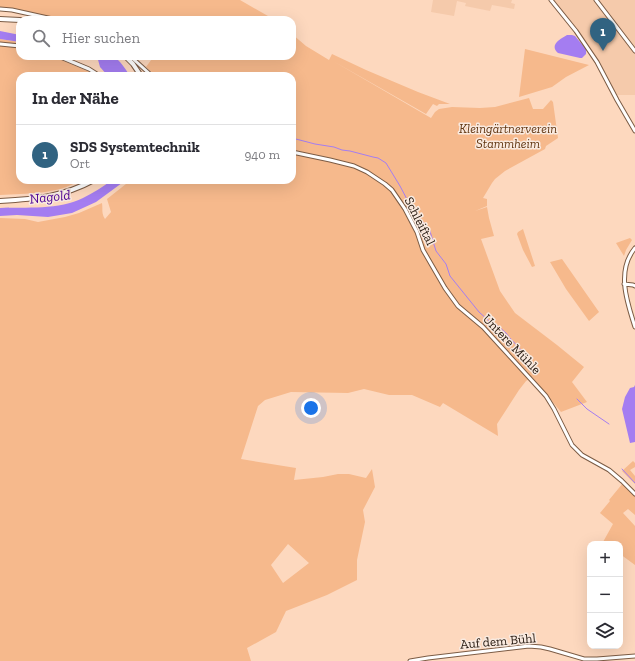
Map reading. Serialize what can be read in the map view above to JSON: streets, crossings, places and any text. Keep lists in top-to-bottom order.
{
  "streets": {
    "street": ["Schleiftal", "Untere Mühle", "Auf dem Bühl"]
  },
  "crossings": [
    ["Schleiftal", "Untere Mühle"]
  ],
  "water": ["Nagold"],
  "parks": ["Kleingärtnerverein Stammheim"],
  "page": {
    "search": "Hier suchen",
    "pins": "1",
    "heading": "In der Nähe",
    "list": [
      {
        "mark": "1",
        "name": "SDS Systemtechnik",
        "note": "Ort",
        "value": "940 m"
      }
    ],
    "map_buttons": ["+", "−"]
  }
}
